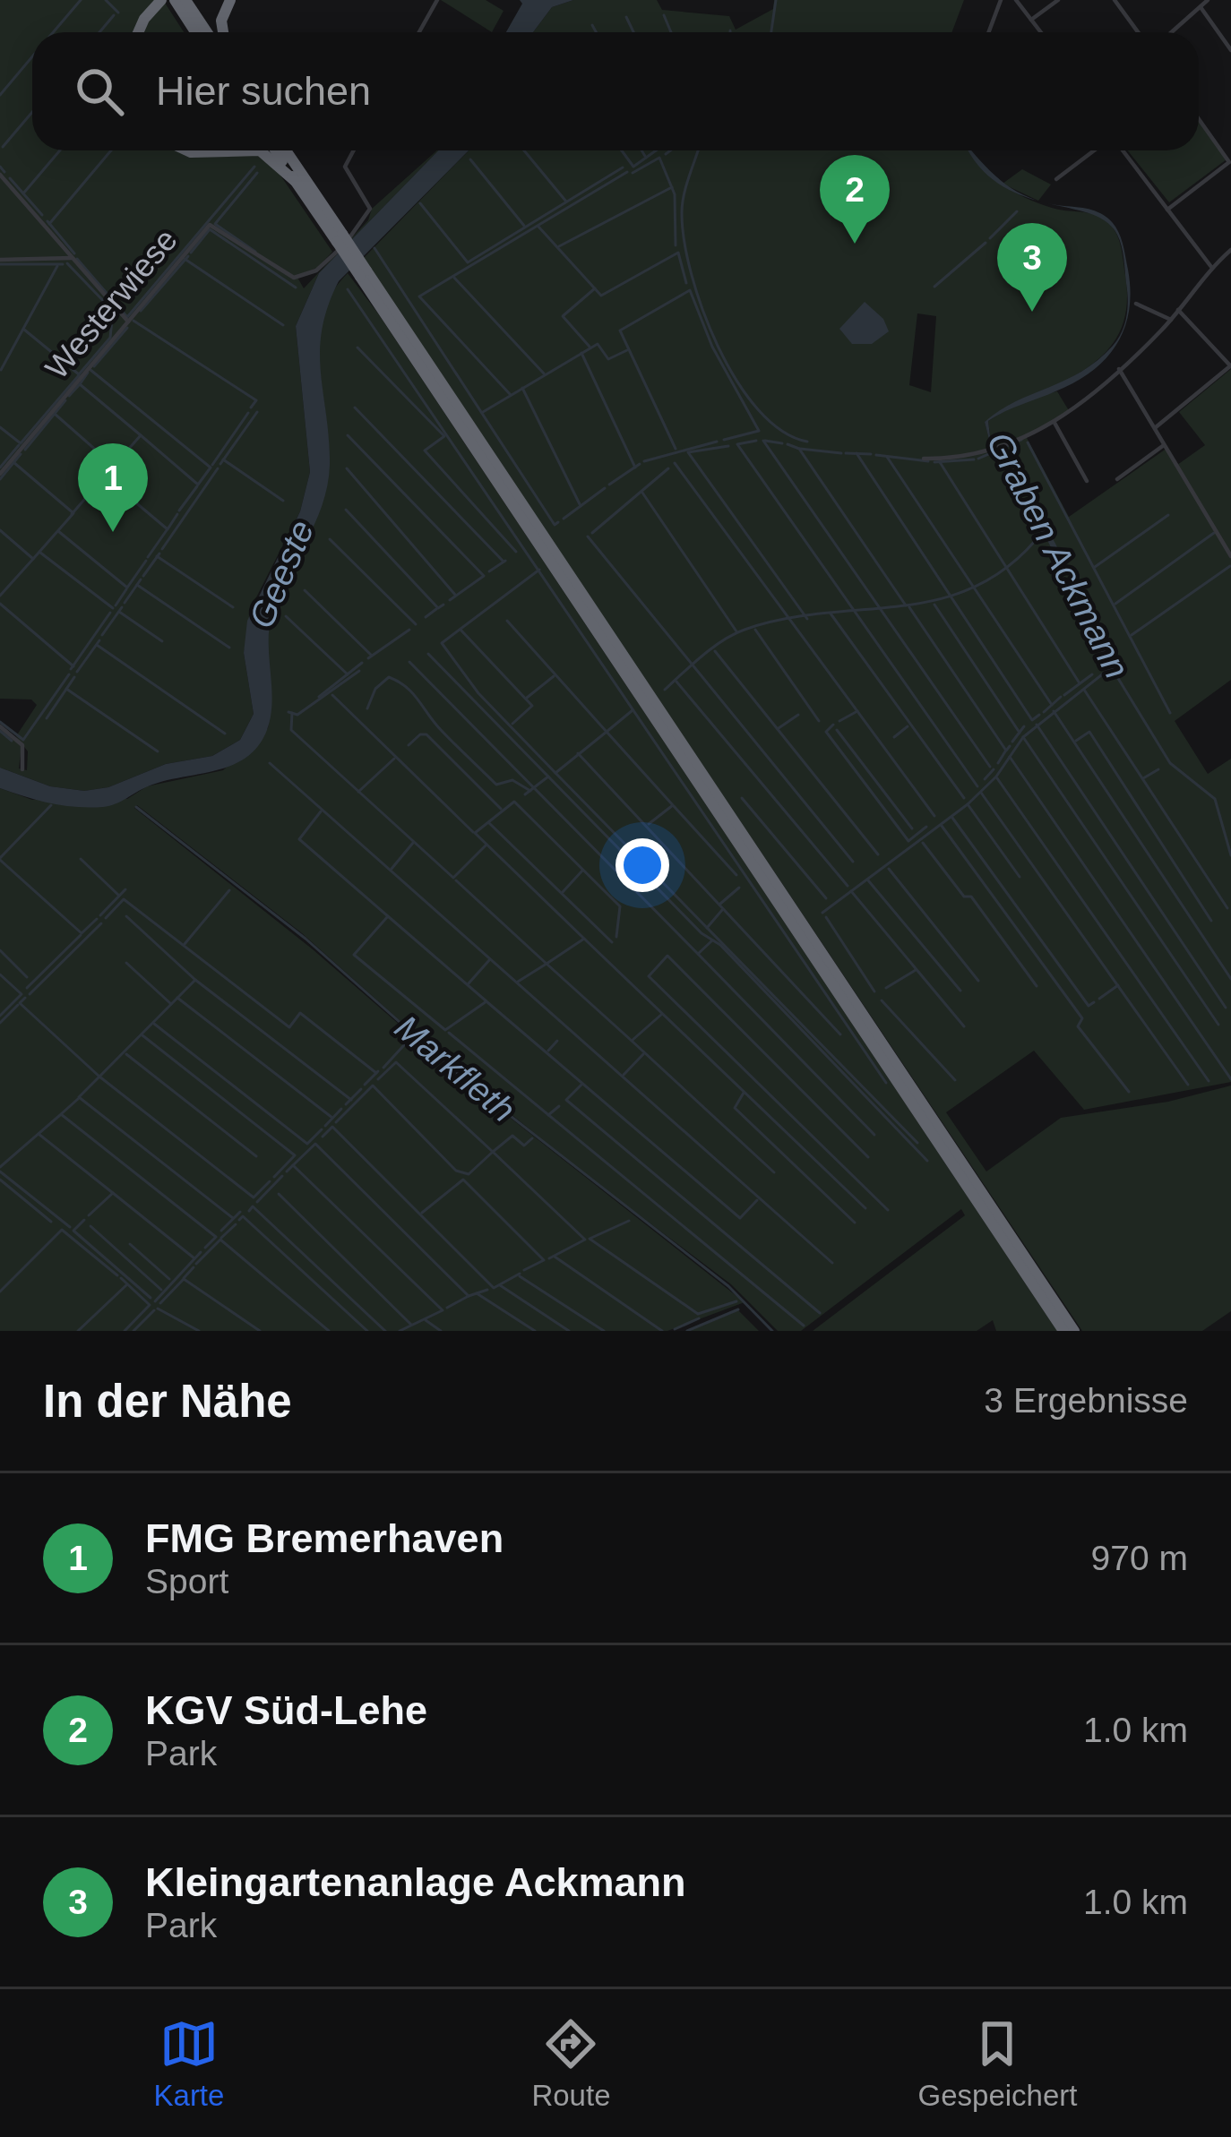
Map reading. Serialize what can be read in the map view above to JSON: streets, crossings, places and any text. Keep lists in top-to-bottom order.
{
  "streets": {
    "street": ["Westerwiese"]
  },
  "water": ["Graben Ackmann", "Geeste", "Markfleth"],
  "page": {
    "search": "Hier suchen",
    "pins": ["2", "3", "1"],
    "heading": ["In der Nähe", "3 Ergebnisse"],
    "list": [
      {
        "mark": "1",
        "name": "FMG Bremerhaven",
        "note": "Sport",
        "value": "970 m"
      },
      {
        "mark": "2",
        "name": "KGV Süd-Lehe",
        "note": "Park",
        "value": "1.0 km"
      },
      {
        "mark": "3",
        "name": "Kleingartenanlage Ackmann",
        "note": "Park",
        "value": "1.0 km"
      }
    ],
    "nav": ["Karte", "Route", "Gespeichert"]
  }
}
